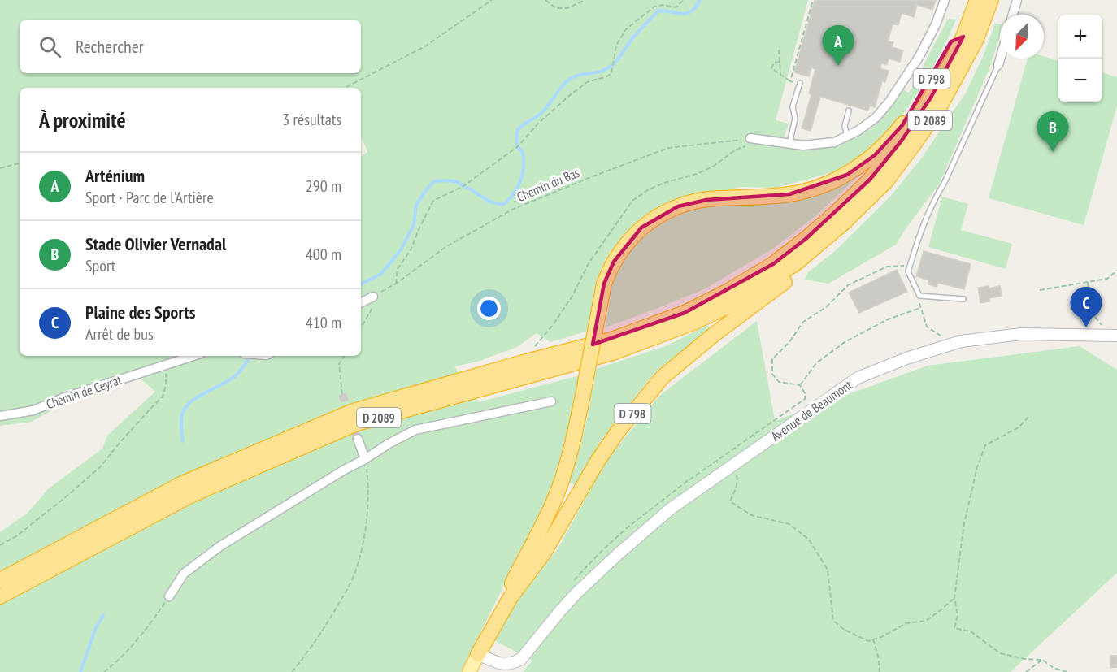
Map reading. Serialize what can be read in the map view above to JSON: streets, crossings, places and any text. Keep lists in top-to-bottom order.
{
  "streets": {
    "highway": ["D 798", "D 2089"],
    "main road": ["Avenue de Beaumont"],
    "street": ["Chemin de Ceyrat"],
    "path": ["Chemin du Bas"]
  },
  "crossings": [
    ["D 798", "D 2089"],
    ["D 798", "Avenue de Beaumont"]
  ],
  "north": "bottom left",
  "page": {
    "map_buttons": ["+", "−"],
    "search": "Rechercher",
    "pins": ["A", "B", "C"],
    "heading": ["À proximité", "3 résultats"],
    "list": [
      {
        "mark": "A",
        "name": "Arténium",
        "note": "Sport · Parc de l'Artière",
        "value": "290 m"
      },
      {
        "mark": "B",
        "name": "Stade Olivier Vernadal",
        "note": "Sport",
        "value": "400 m"
      },
      {
        "mark": "C",
        "name": "Plaine des Sports",
        "note": "Arrêt de bus",
        "value": "410 m"
      }
    ]
  }
}
